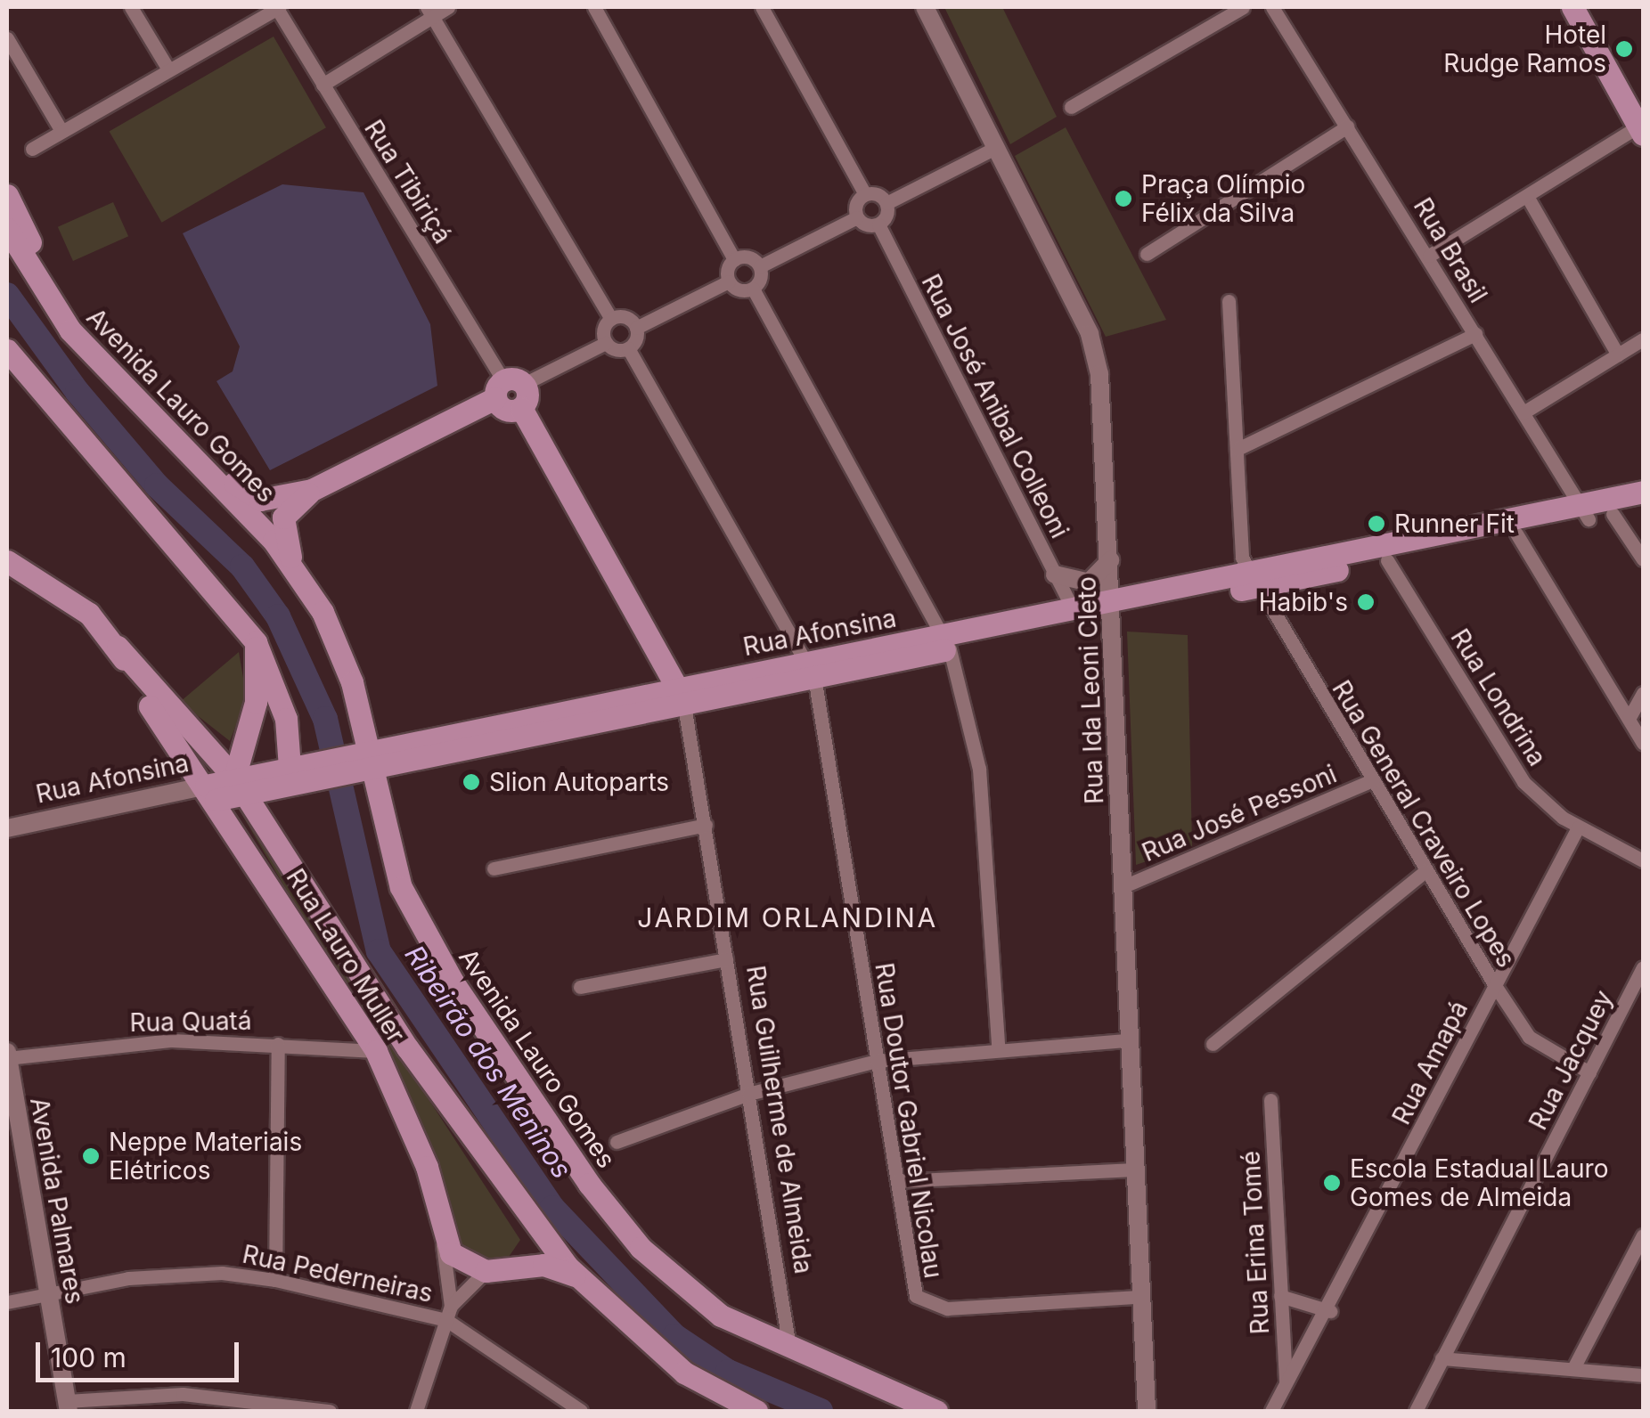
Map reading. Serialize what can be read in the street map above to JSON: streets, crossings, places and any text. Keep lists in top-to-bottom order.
{
  "streets": {
    "main road": [
      "Avenida Lauro Gomes",
      "Rua Afonsina",
      "Rua Lauro Muller",
      "Rua Guilherme de Almeida"
    ],
    "street": [
      "Rua Tibiriçá",
      "Rua Brasil",
      "Rua José Anibal Colleoni",
      "Rua Ida Leoni Cleto",
      "Rua Londrina",
      "Rua José Pessoni",
      "Rua General Craveiro Lopes",
      "Rua Quatá",
      "Rua Jacquey",
      "Rua Amapá",
      "Rua Doutor Gabriel Nicolau",
      "Avenida Palmares",
      "Rua Erina Tomé",
      "Rua Pederneiras"
    ]
  },
  "crossings": [
    ["Rua Tibiriçá", "Rua Guilherme de Almeida"],
    ["Rua Brasil", "Rua Afonsina"],
    ["Avenida Lauro Gomes", "Rua Afonsina"],
    ["Avenida Lauro Gomes", "Rua Guilherme de Almeida"],
    ["Rua José Anibal Colleoni", "Rua Afonsina"],
    ["Rua Afonsina", "Rua Ida Leoni Cleto"],
    ["Rua Afonsina", "Rua Londrina"],
    ["Rua Afonsina", "Rua General Craveiro Lopes"],
    ["Rua Afonsina", "Rua Lauro Muller"],
    ["Rua Afonsina", "Rua Guilherme de Almeida"],
    ["Rua Afonsina", "Rua Doutor Gabriel Nicolau"],
    ["Rua Ida Leoni Cleto", "Rua José Pessoni"],
    ["Rua Ida Leoni Cleto", "Rua Doutor Gabriel Nicolau"],
    ["Rua Londrina", "Rua Amapá"],
    ["Rua José Pessoni", "Rua General Craveiro Lopes"],
    ["Rua General Craveiro Lopes", "Rua Jacquey"],
    ["Rua General Craveiro Lopes", "Rua Amapá"],
    ["Rua Lauro Muller", "Rua Quatá"],
    ["Rua Quatá", "Avenida Palmares"],
    ["Rua Amapá", "Rua Erina Tomé"],
    ["Avenida Palmares", "Rua Pederneiras"]
  ],
  "districts": ["JARDIM ORLANDINA"],
  "water": ["Ribeirão dos Meninos"],
  "places": [
    "Hotel Rudge Ramos",
    "Praça Olímpio Félix da Silva",
    "Runner Fit",
    "Habib's",
    "Slion Autoparts",
    "Neppe Materiais Elétricos",
    "Escola Estadual Lauro Gomes de Almeida"
  ],
  "scale_bar": "100 m"
}
